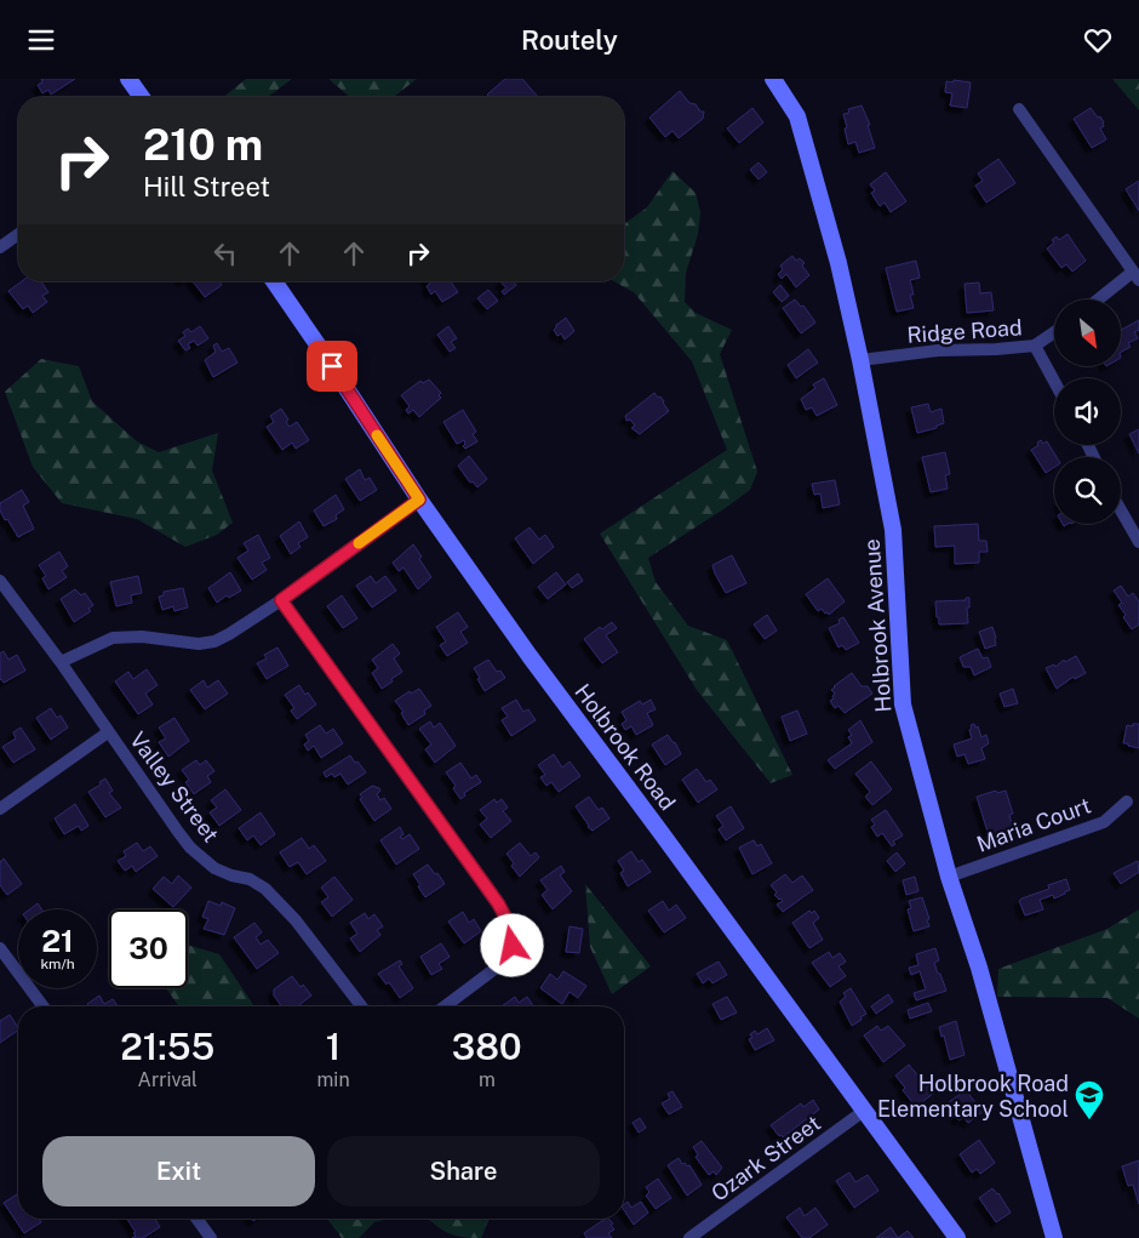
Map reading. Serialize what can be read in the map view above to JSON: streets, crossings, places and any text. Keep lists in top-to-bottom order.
{
  "streets": {
    "street": [
      "Ridge Road",
      "Holbrook Avenue",
      "Holbrook Road",
      "Valley Street",
      "Maria Court",
      "Ozark Street"
    ]
  },
  "crossings": [
    ["Ridge Road", "Holbrook Avenue"],
    ["Holbrook Avenue", "Maria Court"],
    ["Holbrook Road", "Ozark Street"]
  ],
  "places": {
    "school or university": ["Holbrook Road Elementary School"]
  },
  "north": "bottom right",
  "page": {
    "header": "Routely",
    "turn": ["210 m", "Hill Street"],
    "speed": "21 km/h",
    "limit": "30",
    "eta": [
      "21:55",
      "Arrival",
      "1",
      "min",
      "380",
      "m"
    ],
    "buttons": ["Exit", "Share"]
  }
}
